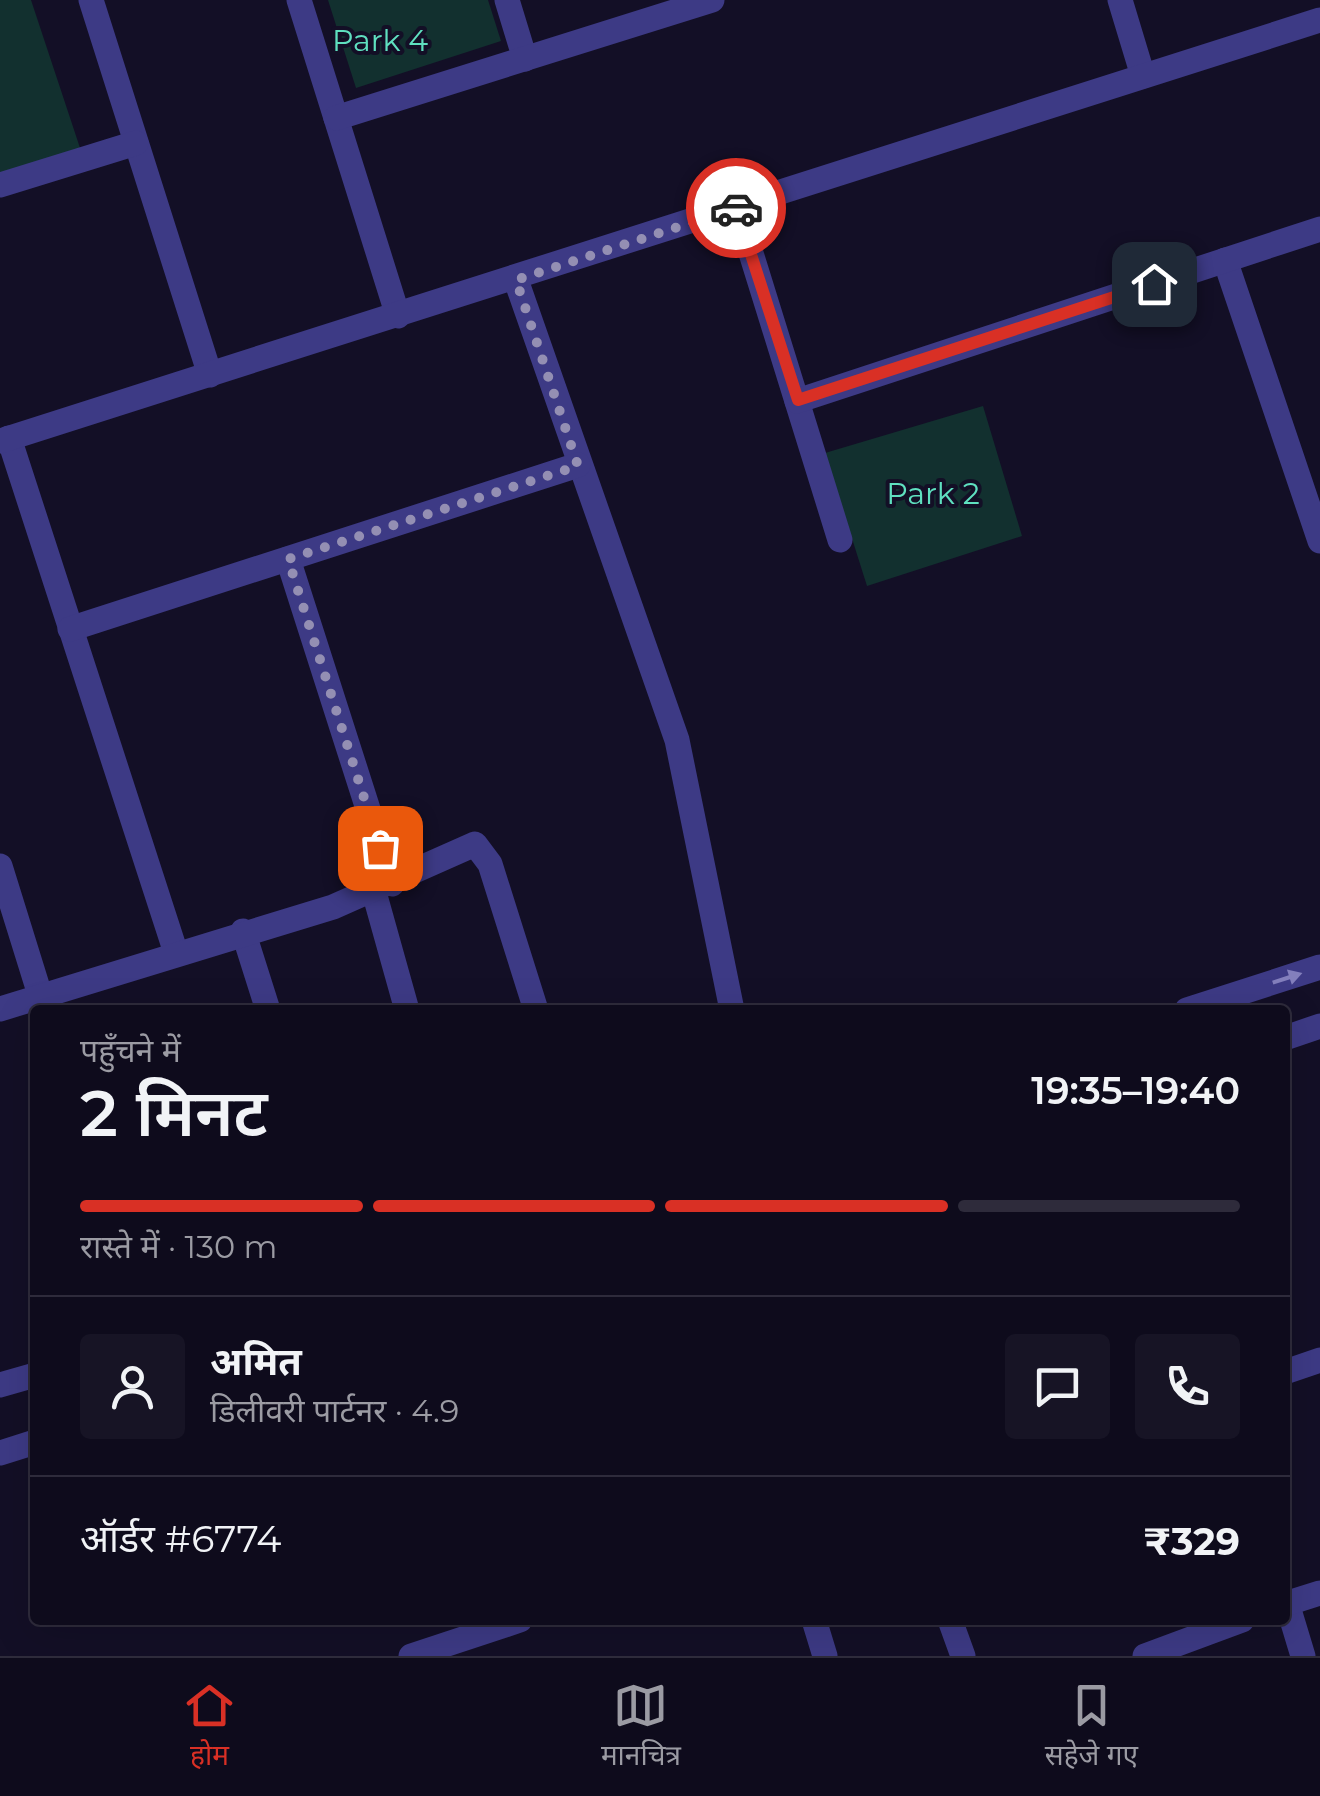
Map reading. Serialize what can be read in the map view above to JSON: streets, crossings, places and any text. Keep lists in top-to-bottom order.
{
  "parks": ["Park 4", "Park 2"],
  "page": {
    "heading": ["2 मिनट", "पहुँचने में", "19:35–19:40"],
    "panel": [
      "अमित",
      "डिलीवरी पार्टनर · 4.9",
      "ऑर्डर #6774",
      "₹329"
    ],
    "bar": "रास्ते में · 130 m",
    "tabs": ["होम", "मानचित्र", "सहेजे गए"]
  }
}
